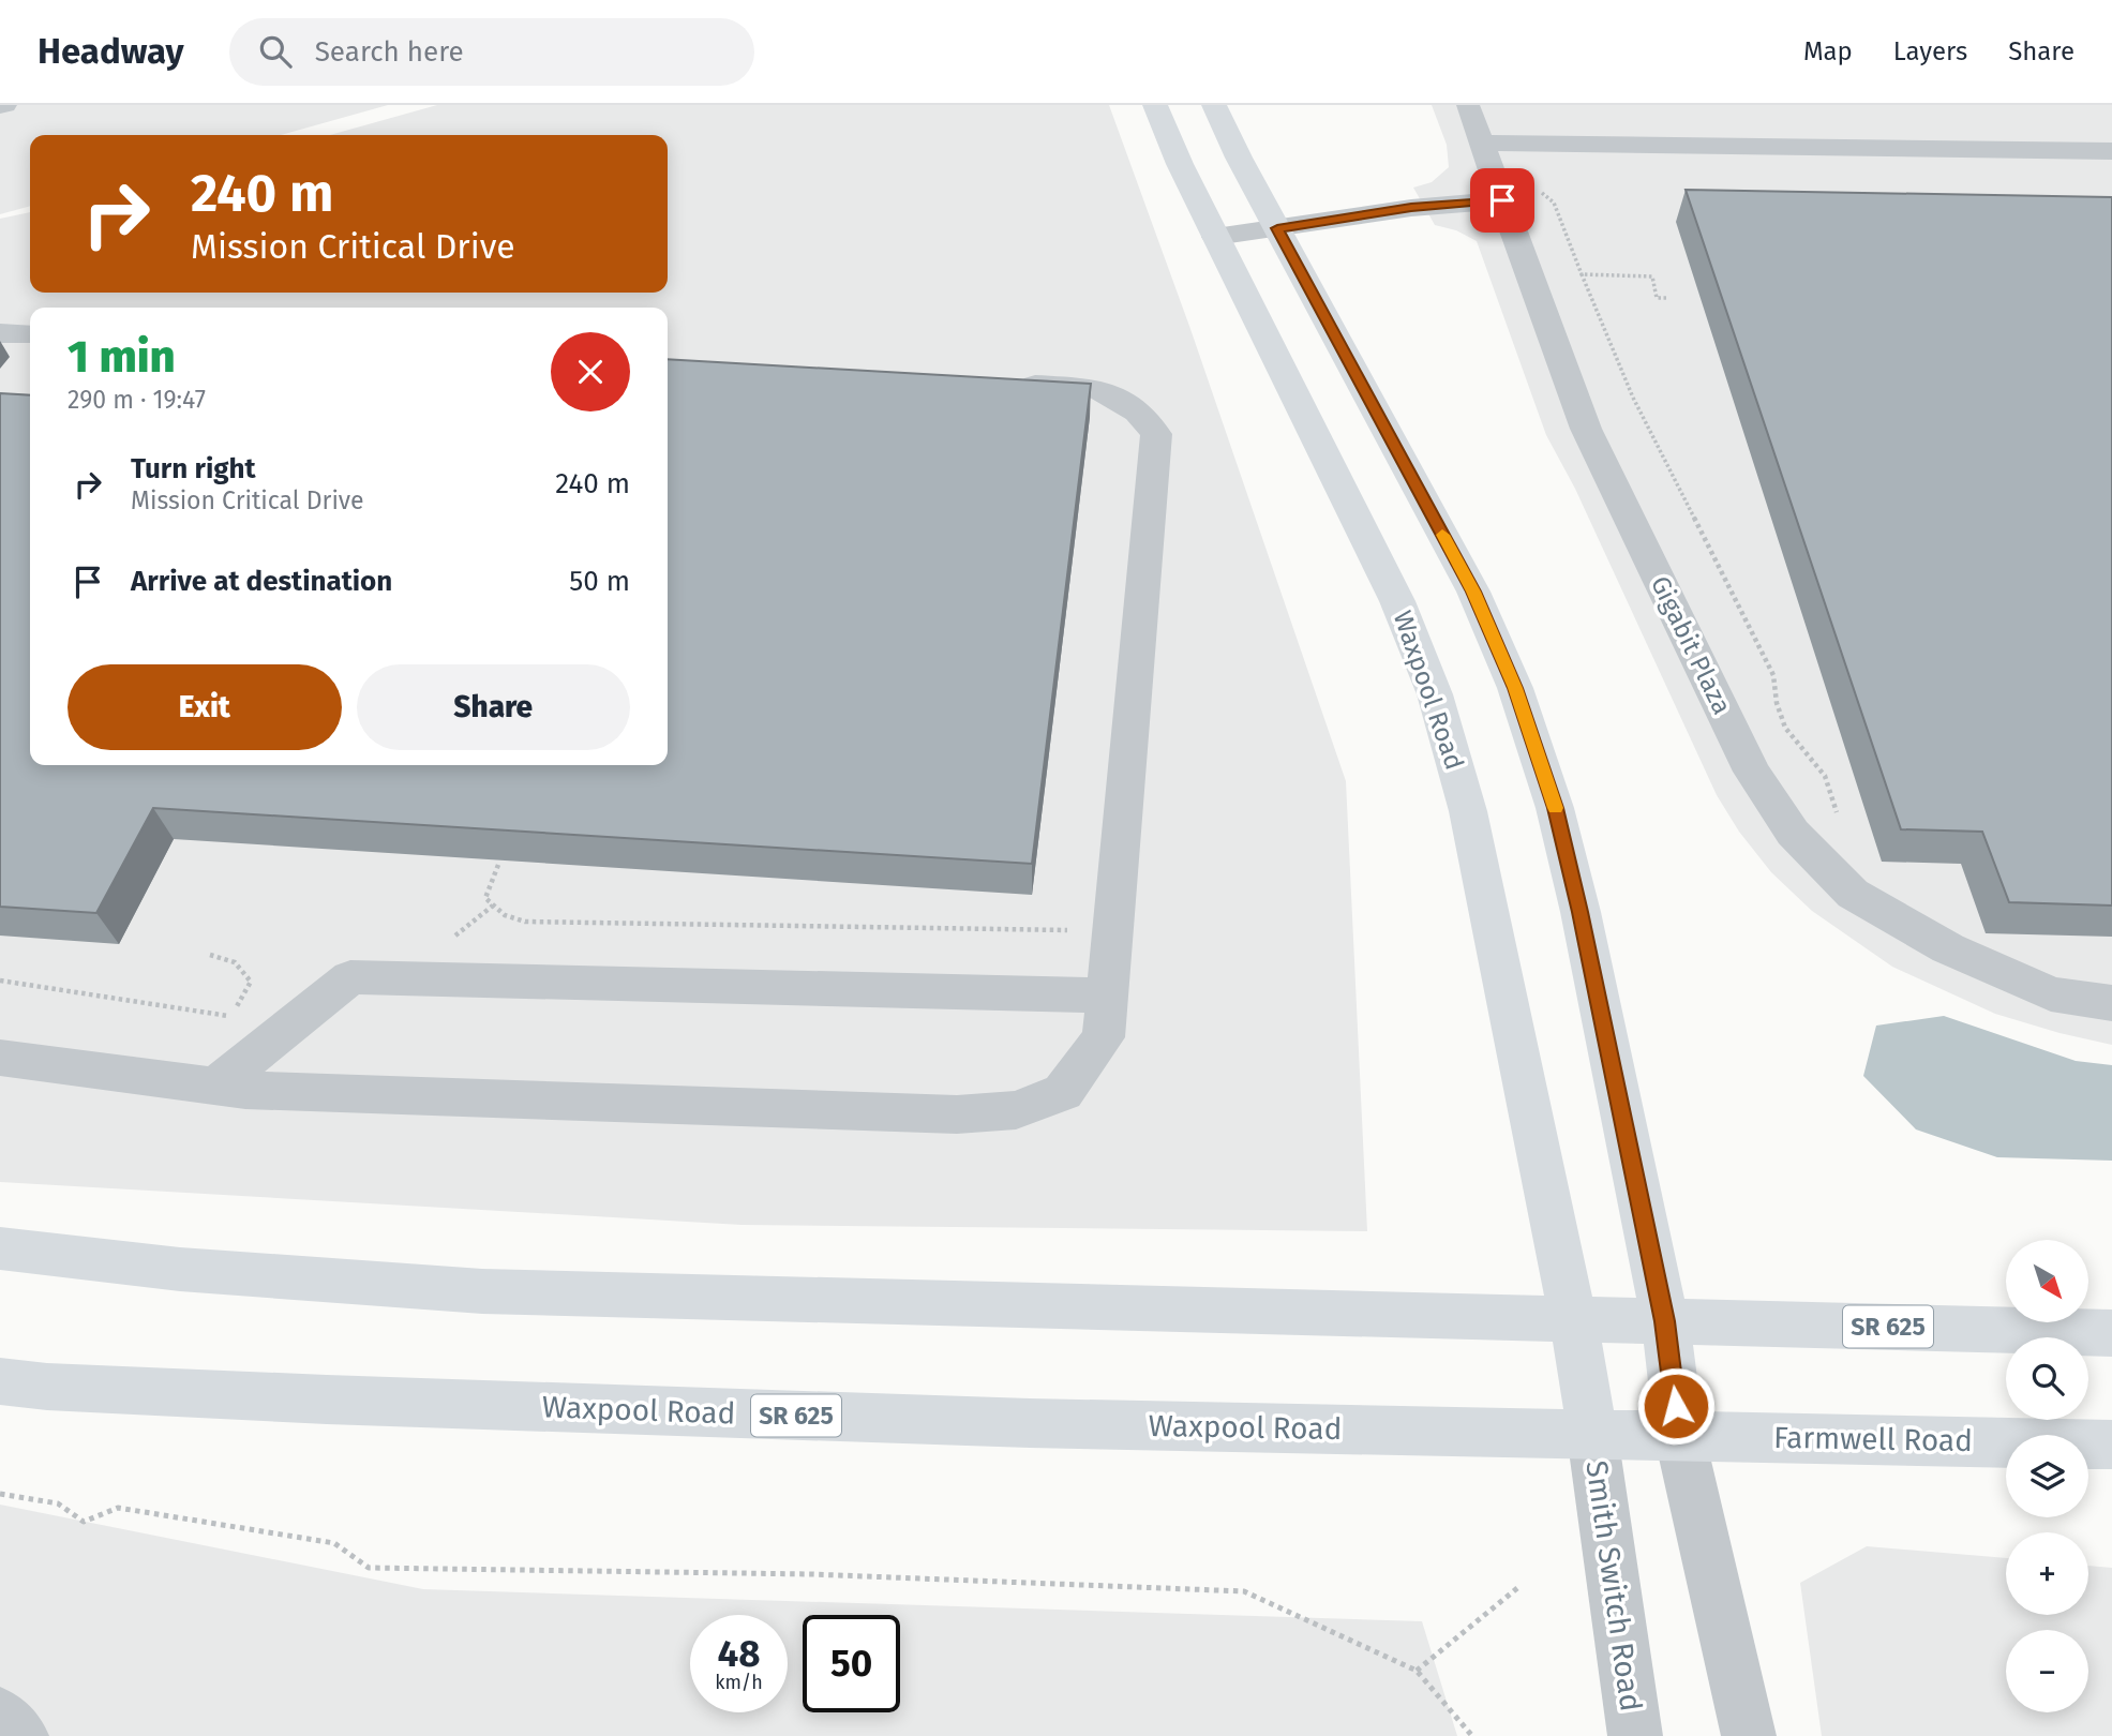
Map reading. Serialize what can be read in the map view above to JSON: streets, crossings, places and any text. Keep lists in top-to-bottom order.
{
  "streets": {
    "main road": ["Waxpool Road", "SR 625", "Farmwell Road"],
    "street": ["Gigabit Plaza", "Smith Switch Road"]
  },
  "crossings": [
    ["Waxpool Road", "SR 625"],
    ["Waxpool Road", "Farmwell Road"],
    ["Waxpool Road", "Smith Switch Road"]
  ],
  "north": "bottom right",
  "page": {
    "header": "Headway",
    "search": "Search here",
    "nav": ["Map", "Layers", "Share"],
    "turn": ["240 m", "Mission Critical Drive"],
    "heading": ["1 min", "290 m · 19:47"],
    "list": [
      {
        "name": "Turn right",
        "note": "Mission Critical Drive",
        "value": "240 m"
      },
      {
        "name": "Arrive at destination",
        "value": "50 m"
      }
    ],
    "buttons": ["Exit", "Share"],
    "map_buttons": ["+", "−"],
    "speed": "48 km/h",
    "limit": "50"
  }
}
